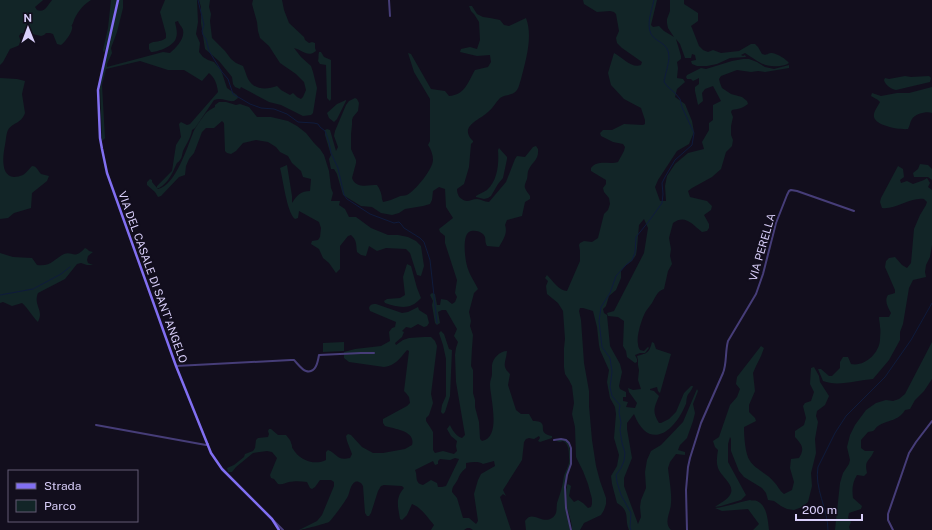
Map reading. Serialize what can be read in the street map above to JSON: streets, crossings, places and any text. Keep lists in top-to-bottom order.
{
  "streets": {
    "main road": ["VIA DEL CASALE DI SANT'ANGELO"],
    "street": ["VIA PERELLA"]
  },
  "legend": ["Strada", "Parco"],
  "scale_bar": "200 m",
  "north": "top"
}
